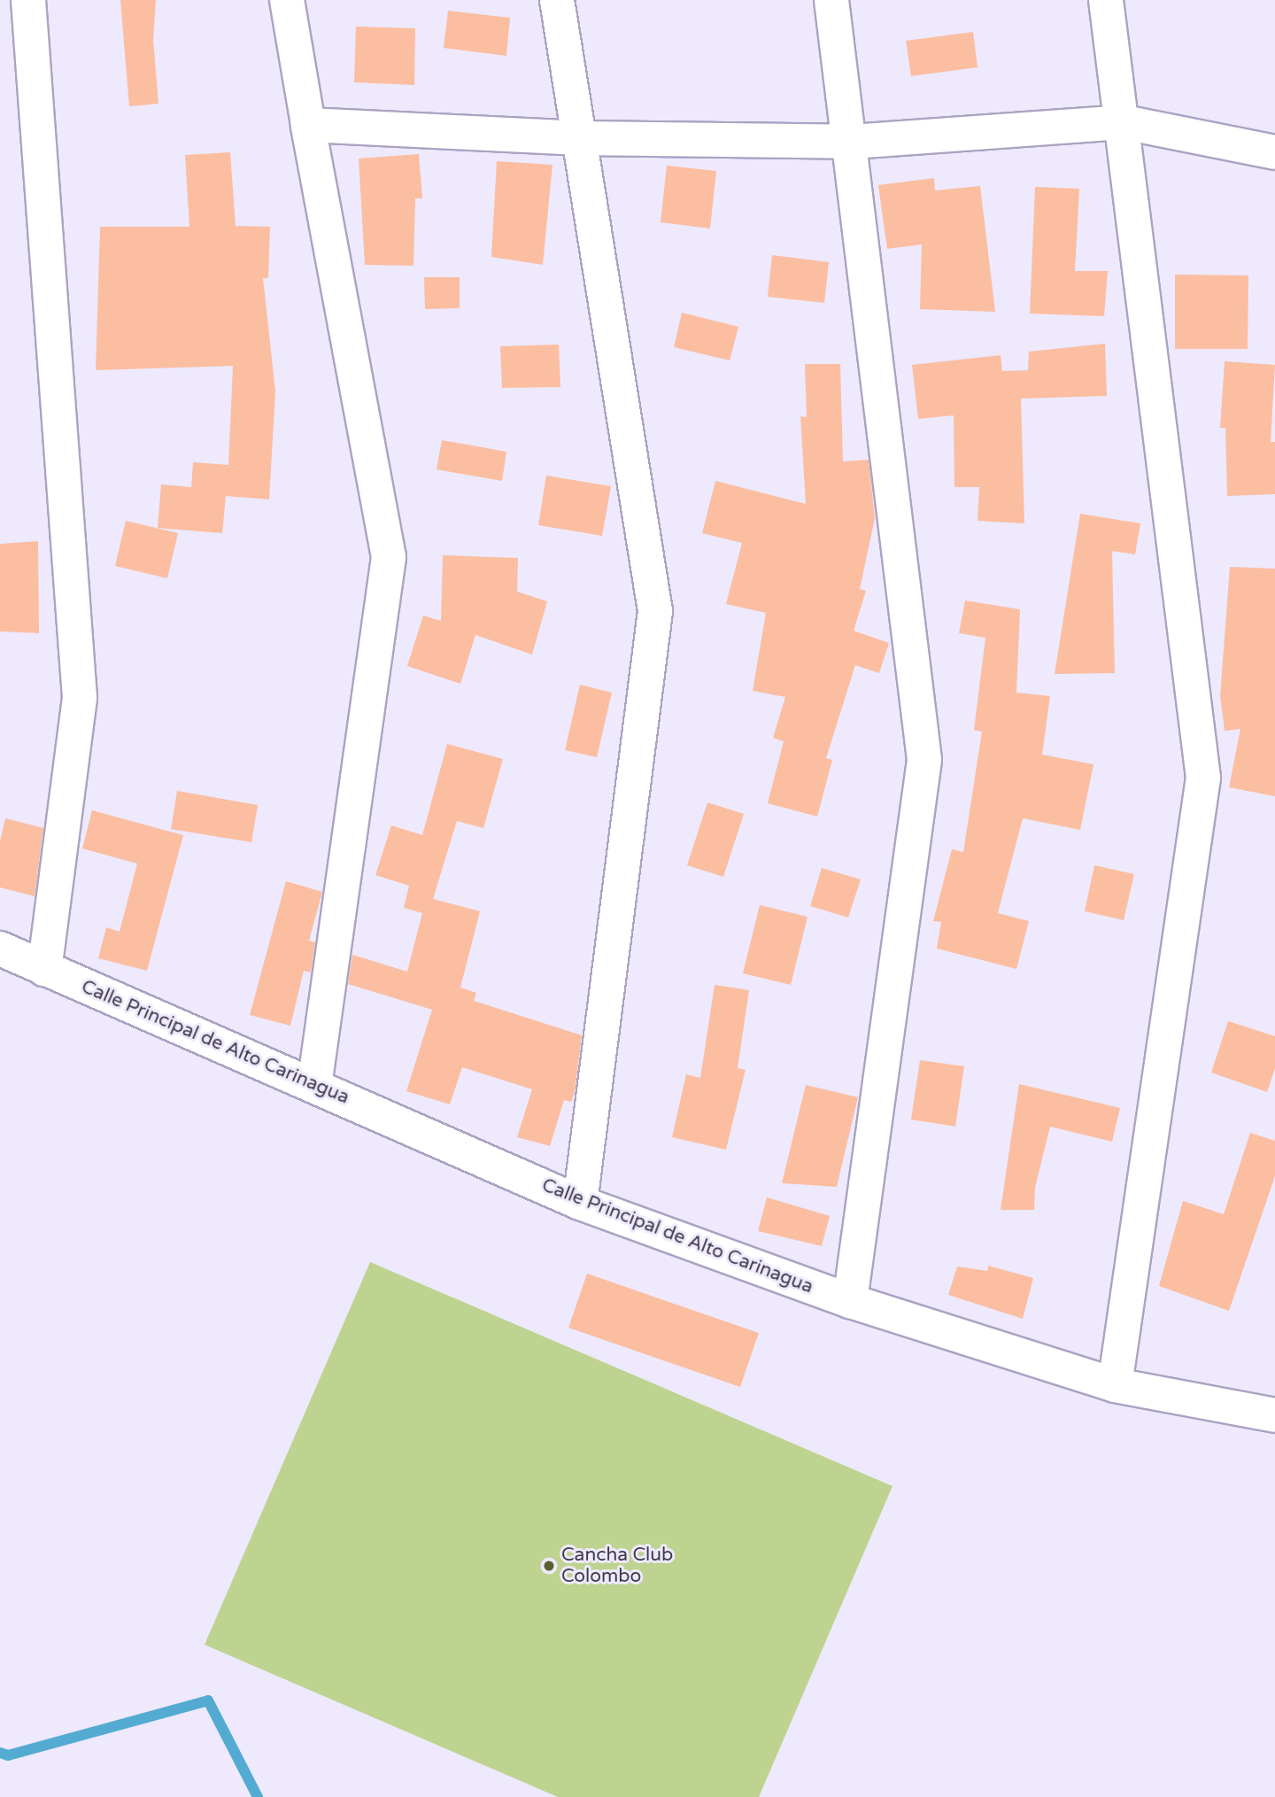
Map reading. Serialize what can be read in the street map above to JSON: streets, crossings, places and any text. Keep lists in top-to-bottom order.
{
  "streets": {
    "street": ["Calle Principal de Alto Carinagua"]
  },
  "places": ["Cancha Club Colombo"]
}
